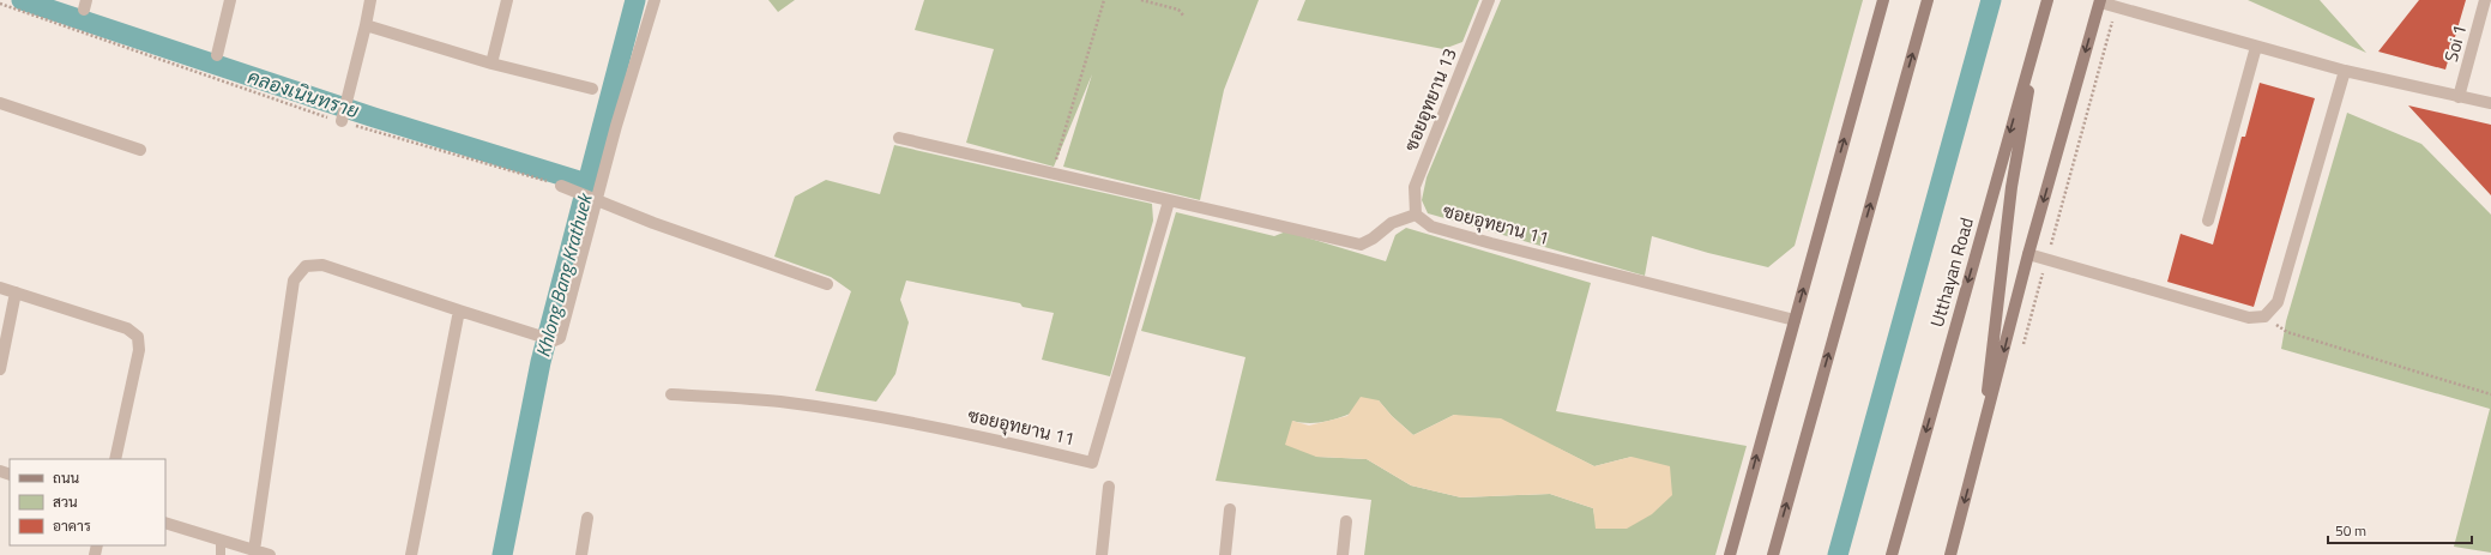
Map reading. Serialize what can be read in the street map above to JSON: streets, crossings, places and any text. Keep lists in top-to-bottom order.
{
  "streets": {
    "main road": ["Utthayan Road"],
    "street": ["Soi 1", "ซอยอุทยาน 13", "ซอยอุทยาน 11"]
  },
  "crossings": [
    ["ซอยอุทยาน 13", "ซอยอุทยาน 11"]
  ],
  "water": ["คลองเนินทราย", "Khlong Bang Krathuek"],
  "legend": ["ถนน", "สวน", "อาคาร"],
  "scale_bar": "50 m"
}
